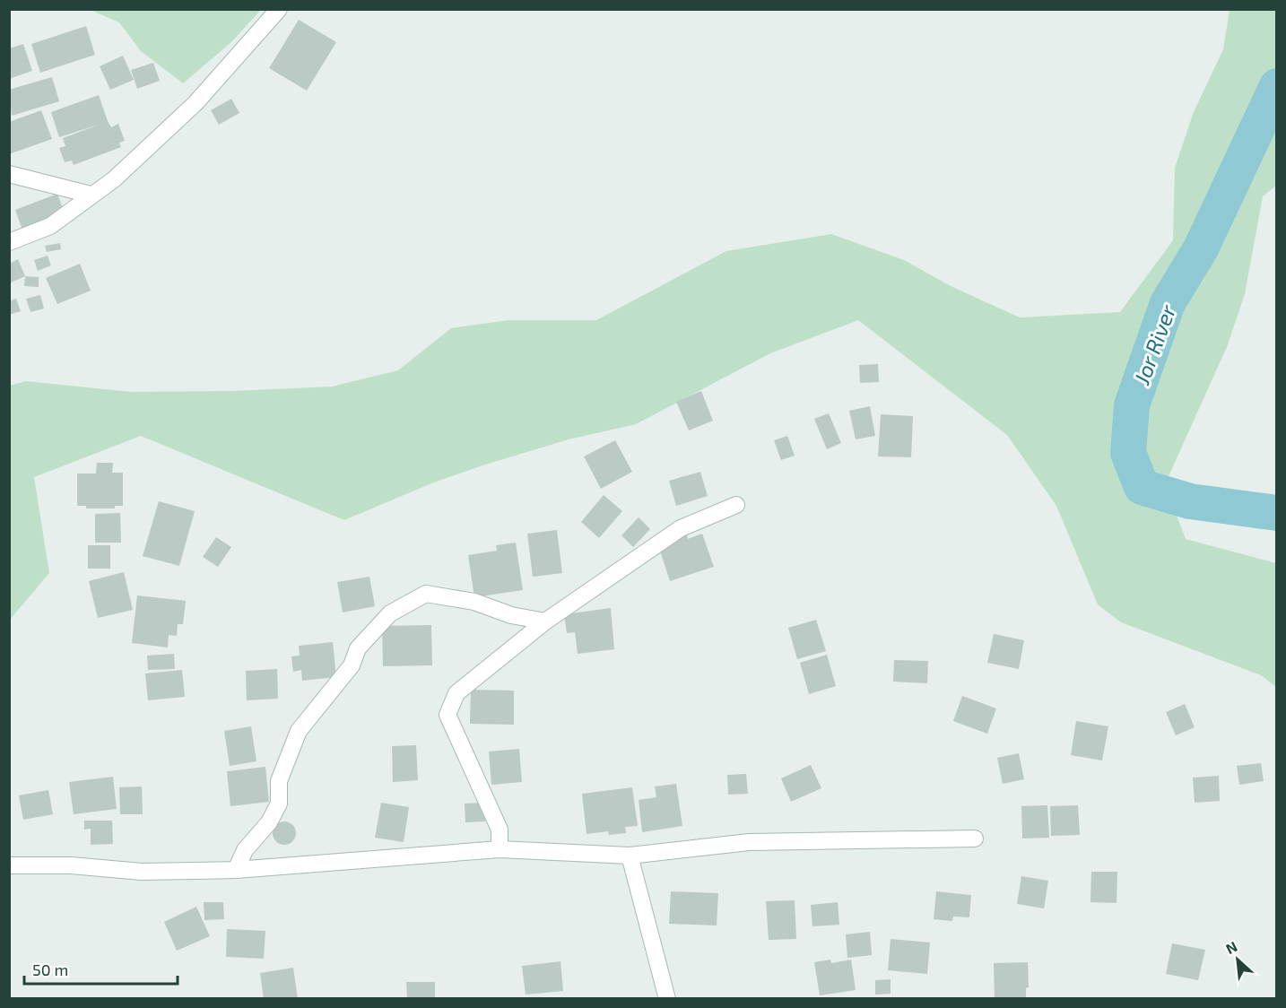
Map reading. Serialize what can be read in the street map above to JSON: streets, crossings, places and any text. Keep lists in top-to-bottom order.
{
  "water": ["Jor River"],
  "scale_bar": "50 m",
  "north": "top left"
}
